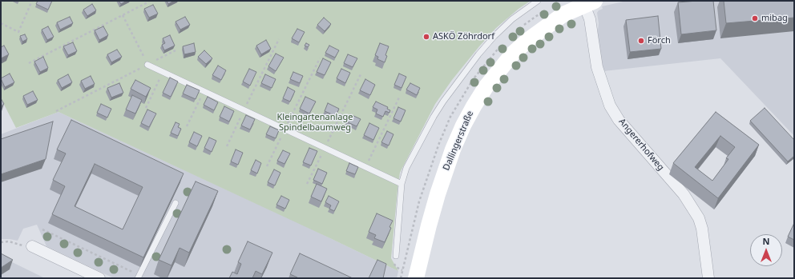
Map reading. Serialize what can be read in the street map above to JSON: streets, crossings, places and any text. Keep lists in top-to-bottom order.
{
  "streets": {
    "street": ["Dallingerstraße", "Angererhofweg"]
  },
  "crossings": [
    ["Dallingerstraße", "Angererhofweg"]
  ],
  "parks": ["Kleingartenanlage Spindelbaumweg"],
  "places": ["mibag", "ASKÖ Zöhrdorf", "Förch"],
  "north": "top"
}
